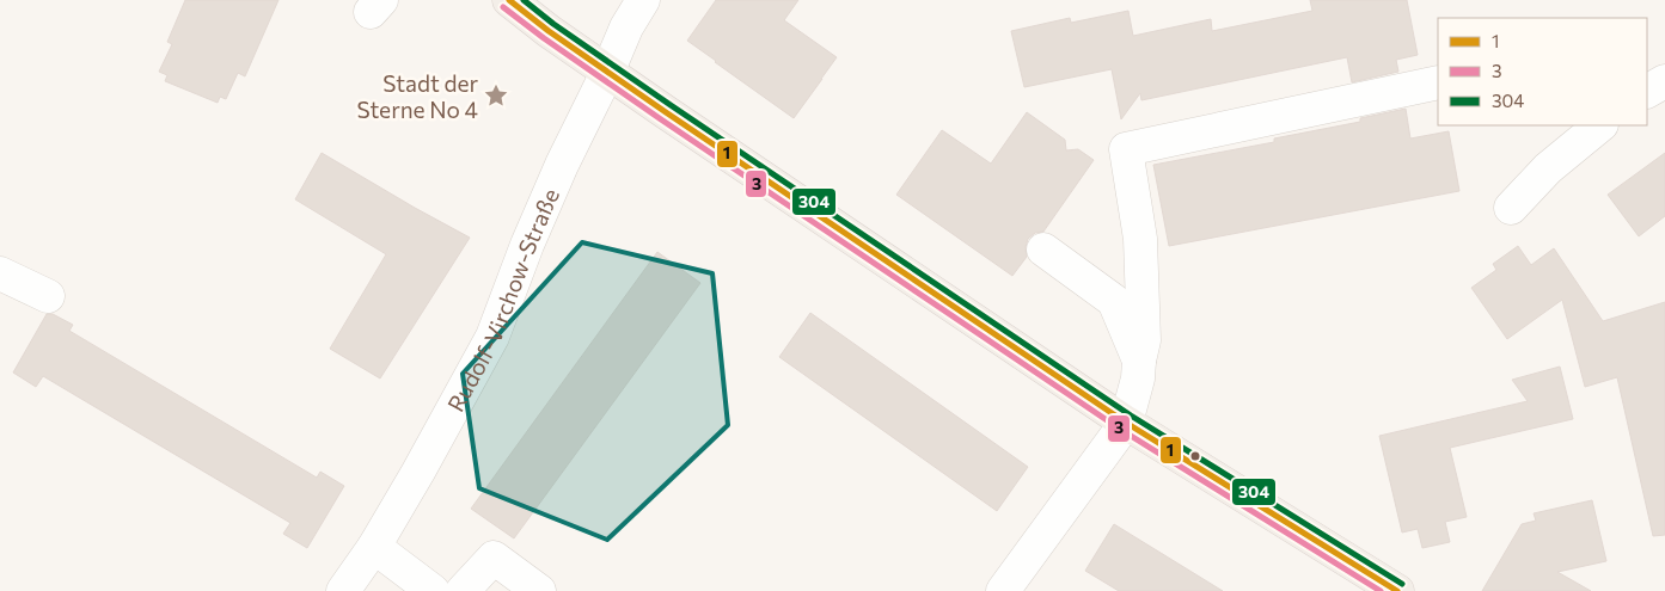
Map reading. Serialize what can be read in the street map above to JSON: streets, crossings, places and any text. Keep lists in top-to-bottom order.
{
  "streets": {
    "street": ["Rudolf-Virchow-Straße"]
  },
  "places": {
    "place": ["Stadt der Sterne No 4"]
  },
  "lines": ["transit line 1", "transit line 304", "transit line 3"],
  "legend": ["1", "3", "304"]
}
